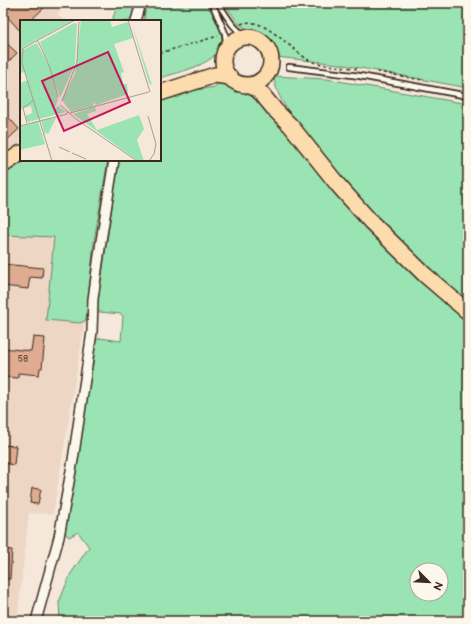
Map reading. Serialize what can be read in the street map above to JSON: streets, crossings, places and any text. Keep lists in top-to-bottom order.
{
  "house_numbers": ["58"],
  "north": "bottom right"
}
